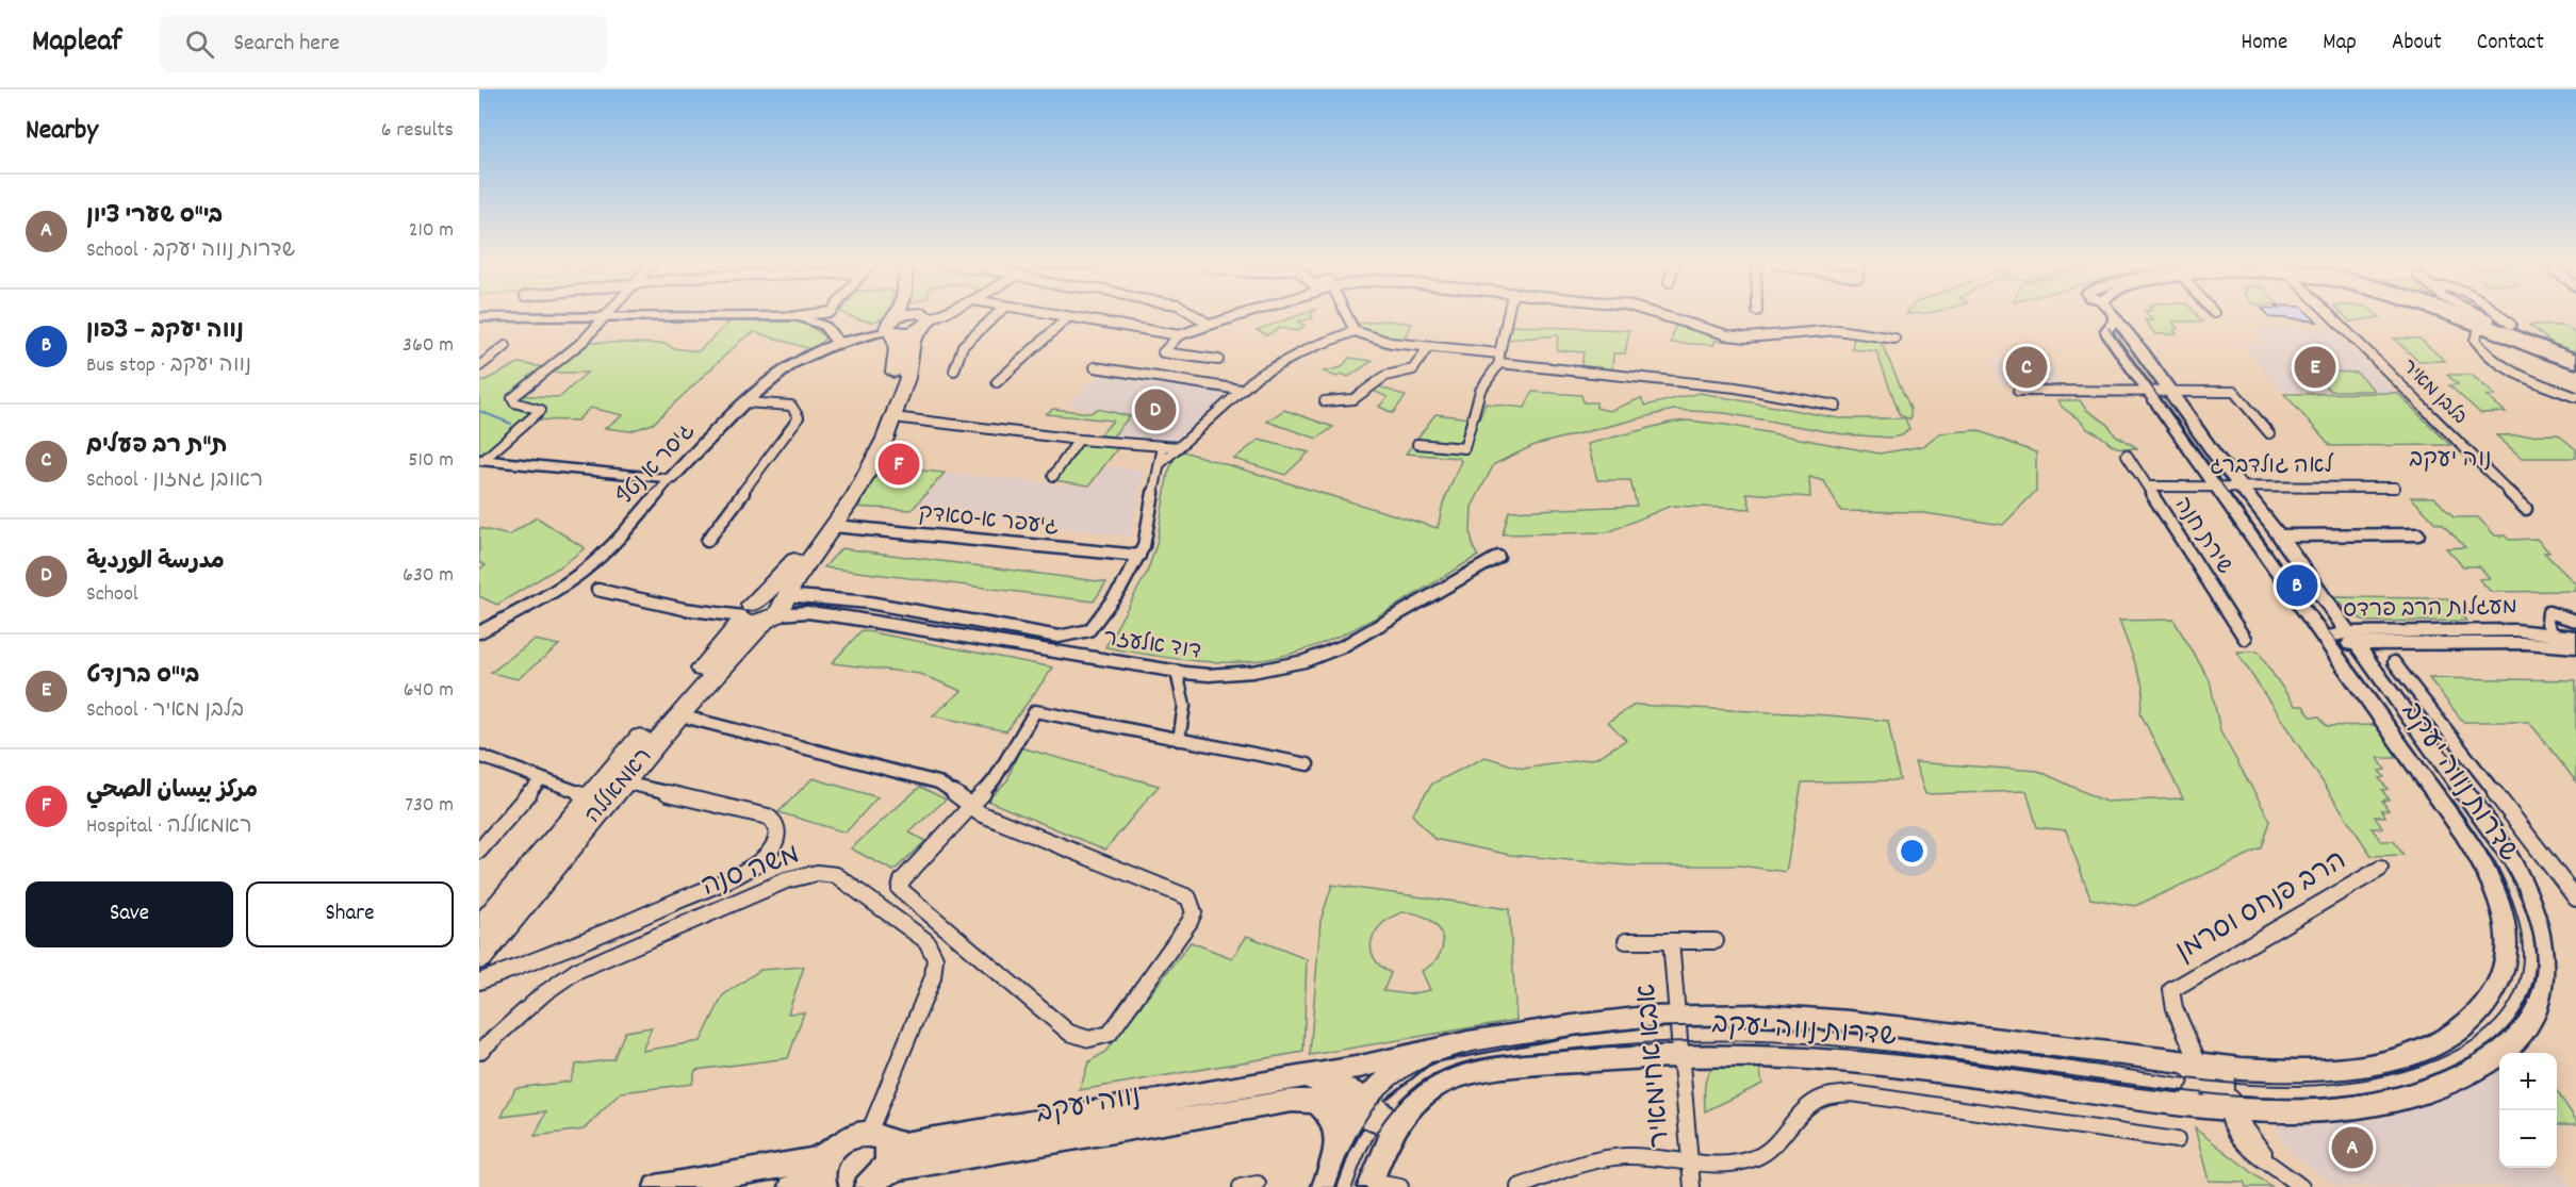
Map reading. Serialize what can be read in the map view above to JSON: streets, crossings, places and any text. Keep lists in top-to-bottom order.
{
  "streets": {
    "highway": ["ראמאללה"],
    "street": [
      "בלבן מאיר",
      "ג'סר א נטף",
      "לאה גולדברג",
      "ג'עפר א-סאדק",
      "שירת חנה",
      "מעגלות הרב פרדס",
      "דוד אלעזר",
      "שדרות נווה יעקב",
      "משה סנה",
      "הרב פנחס וסרמן",
      "אבא אחימאיר",
      "נווה יעקב"
    ]
  },
  "crossings": [
    ["ג'סר א נטף", "ראמאללה"],
    ["לאה גולדברג", "שירת חנה"],
    ["ג'עפר א-סאדק", "ראמאללה"],
    ["מעגלות הרב פרדס", "שדרות נווה יעקב"],
    ["דוד אלעזר", "ראמאללה"],
    ["שדרות נווה יעקב", "הרב פנחס וסרמן"],
    ["שדרות נווה יעקב", "אבא אחימאיר"],
    ["שדרות נווה יעקב", "נווה יעקב"],
    ["משה סנה", "נווה יעקב"]
  ],
  "districts": ["נוה יעקב"],
  "page": {
    "header": "Mapleaf",
    "search": "Search here",
    "nav": [
      "Home",
      "Map",
      "About",
      "Contact"
    ],
    "heading": ["Nearby", "6 results"],
    "list": [
      {
        "mark": "A",
        "name": "בי\"ס שערי ציון",
        "note": "School · שדרות נווה יעקב",
        "value": "210 m"
      },
      {
        "mark": "B",
        "name": "נווה יעקב – צפון",
        "note": "Bus stop · נווה יעקב",
        "value": "360 m"
      },
      {
        "mark": "C",
        "name": "ת\"ת רב פעלים",
        "note": "School · ראובן גמזון",
        "value": "510 m"
      },
      {
        "mark": "D",
        "name": "مدرسة الوردية",
        "note": "School",
        "value": "630 m"
      },
      {
        "mark": "E",
        "name": "בי\"ס ברנדט",
        "note": "School · בלבן מאיר",
        "value": "640 m"
      },
      {
        "mark": "F",
        "name": "مركز بيسان الصحي",
        "note": "Hospital · ראמאללה",
        "value": "730 m"
      }
    ],
    "pins": [
      "C",
      "E",
      "D",
      "F",
      "B",
      "A"
    ],
    "buttons": ["Save", "Share"],
    "map_buttons": ["+", "−"]
  }
}
